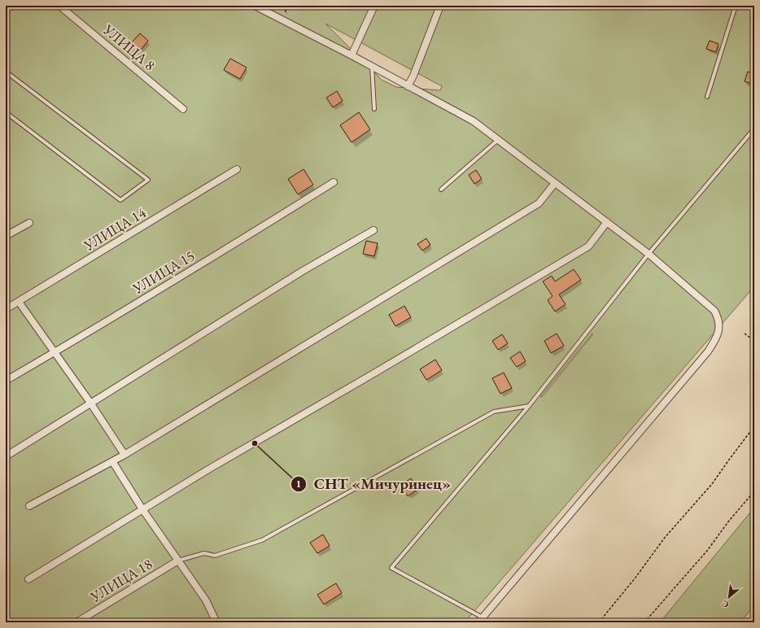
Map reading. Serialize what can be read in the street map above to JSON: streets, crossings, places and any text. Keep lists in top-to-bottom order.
{
  "streets": {
    "street": [
      "УЛИЦА 8",
      "УЛИЦА 14",
      "УЛИЦА 15",
      "УЛИЦА 18"
    ]
  },
  "places": ["СНТ «Мичуринец»"],
  "north": "bottom left"
}
